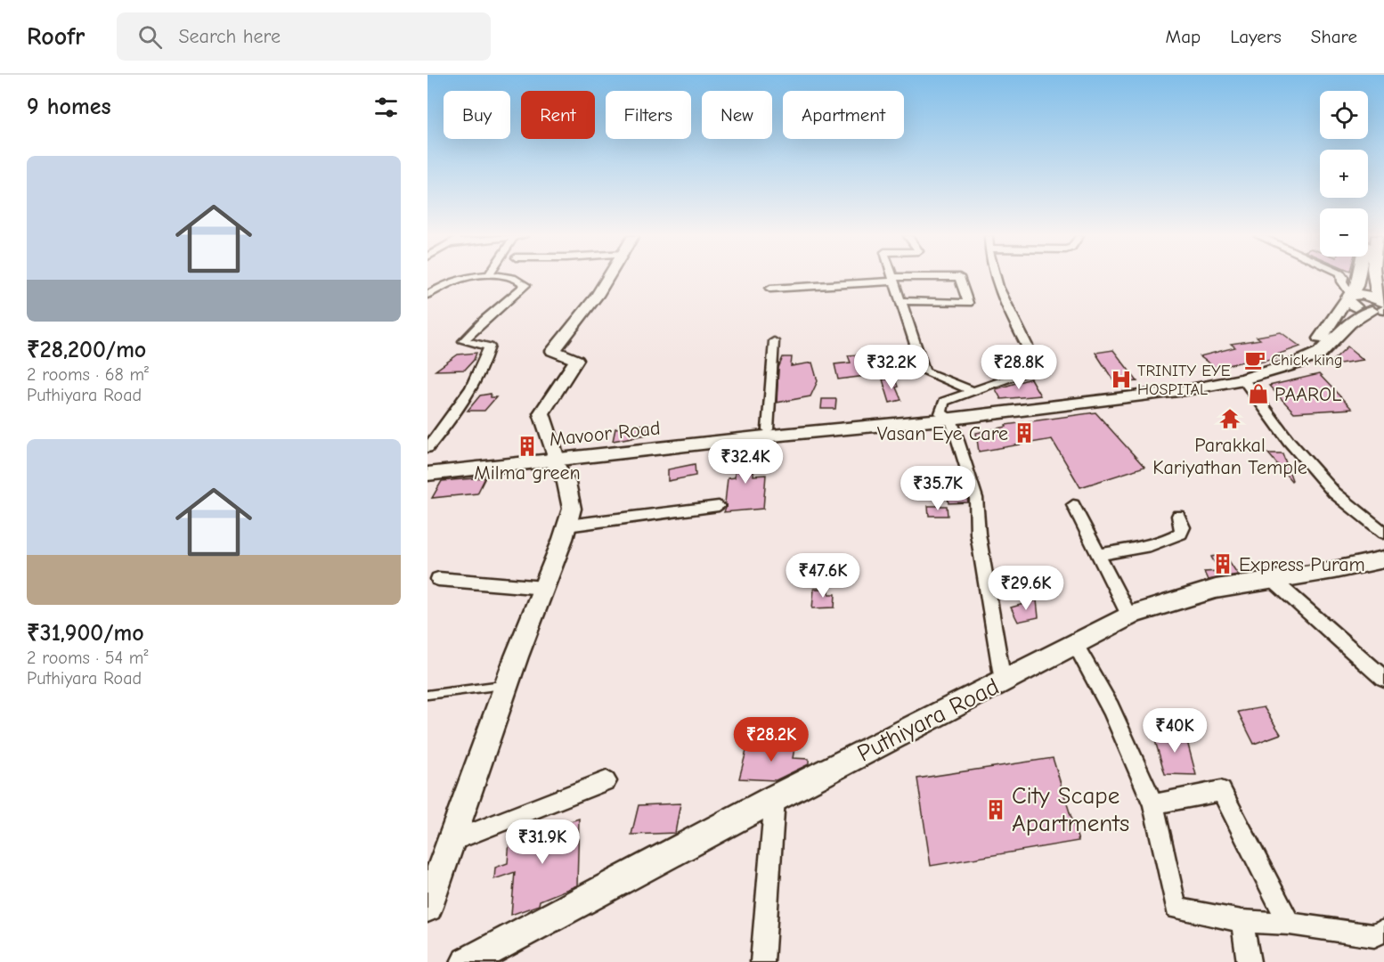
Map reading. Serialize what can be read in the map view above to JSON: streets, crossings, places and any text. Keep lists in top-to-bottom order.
{
  "streets": {
    "main road": ["Mavoor Road"],
    "street": ["Puthiyara Road"]
  },
  "places": {
    "cafe": ["Chick king"],
    "hospital": ["TRINITY EYE HOSPITAL"],
    "shop": ["PAAROL"],
    "temple": ["Parakkal Kariyathan Temple"],
    "building": [
      "Vasan Eye Care",
      "Milma green",
      "Express Puram",
      "City Scape Apartments"
    ]
  },
  "page": {
    "header": "Roofr",
    "search": "Search here",
    "nav": ["Map", "Layers", "Share"],
    "heading": "9 homes",
    "map_buttons": ["+", "−"],
    "chip": [
      "Buy",
      "Rent",
      "Filters",
      "New",
      "Apartment"
    ],
    "list": [
      {
        "name": "₹28,200/mo",
        "note": "2 rooms · 68 m² · Puthiyara Road"
      },
      {
        "name": "₹31,900/mo",
        "note": "2 rooms · 54 m² · Puthiyara Road"
      }
    ],
    "price": [
      "₹32.2K",
      "₹28.8K",
      "₹32.4K",
      "₹35.7K",
      "₹47.6K",
      "₹29.6K",
      "₹40K",
      "₹28.2K",
      "₹31.9K"
    ]
  }
}
